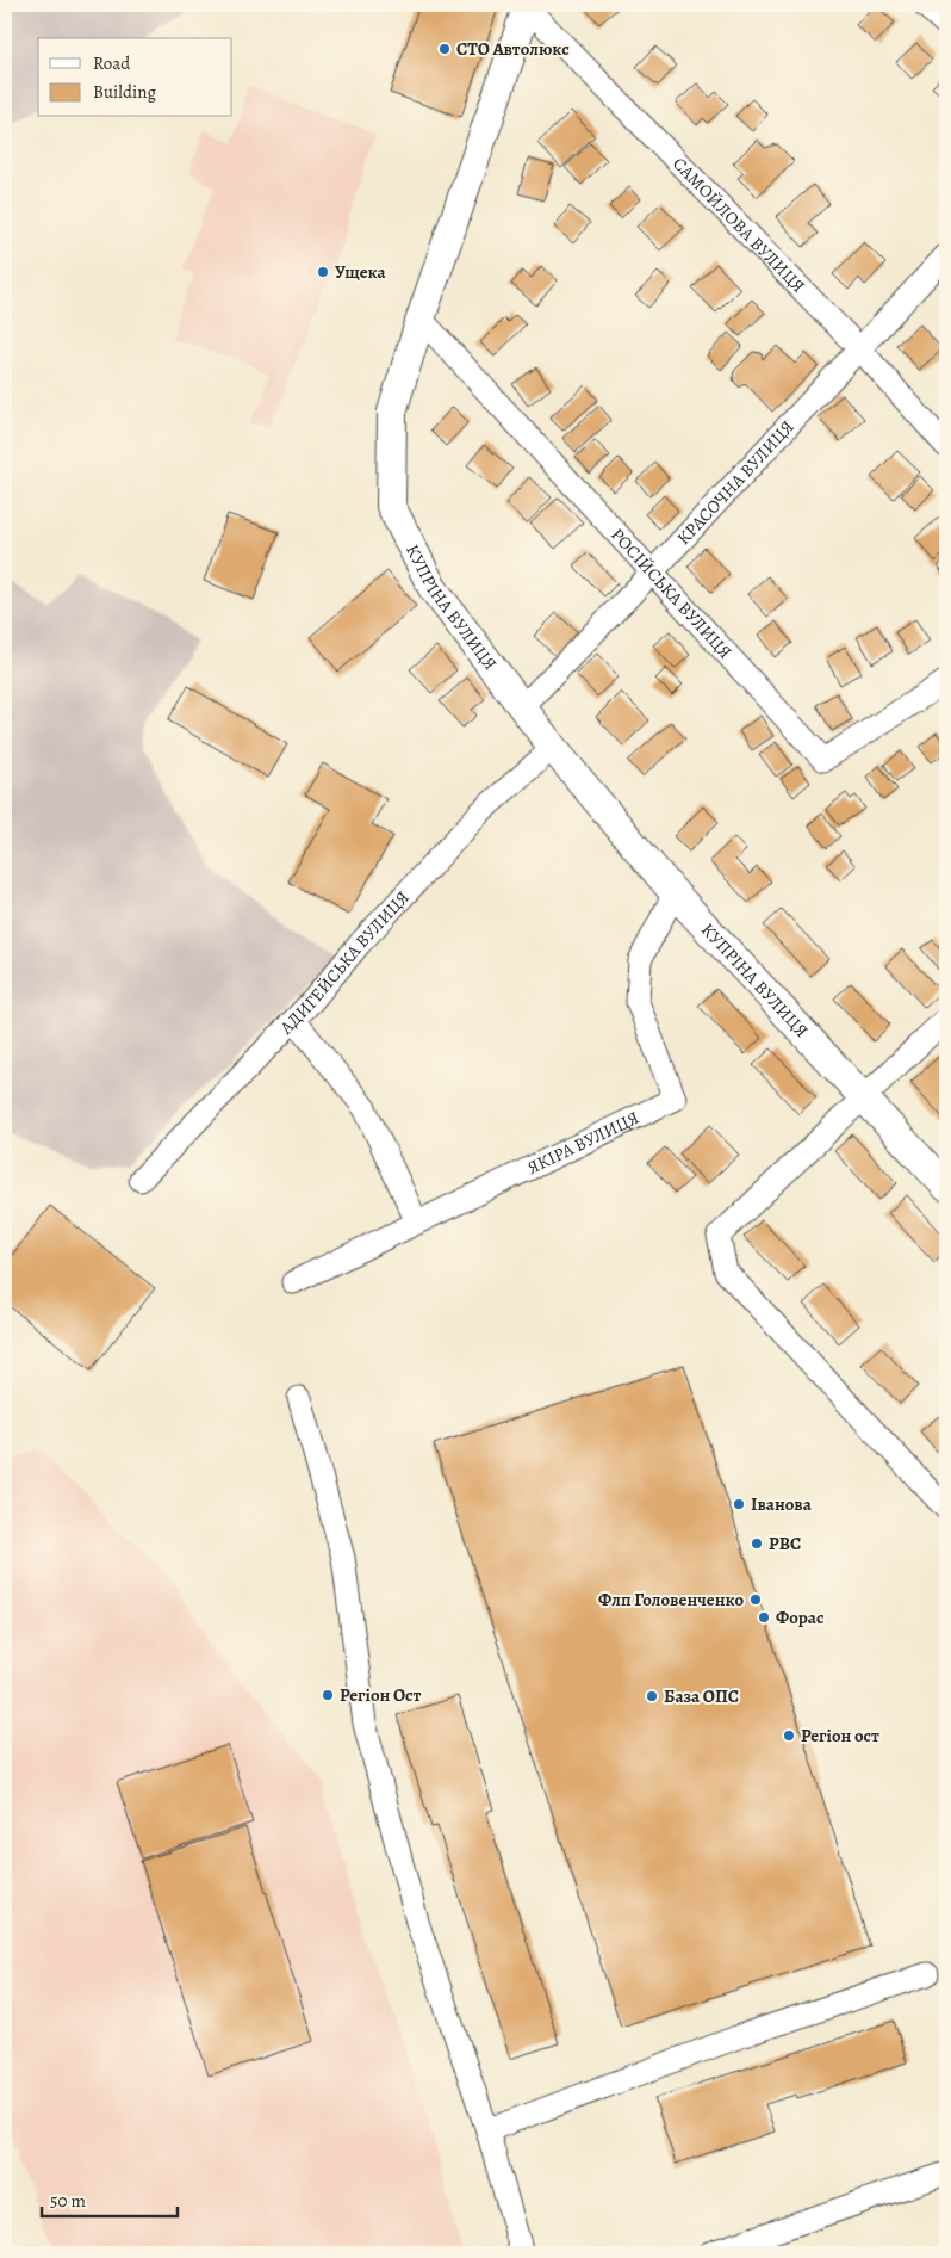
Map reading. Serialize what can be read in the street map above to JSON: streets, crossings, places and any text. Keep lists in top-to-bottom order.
{
  "streets": {
    "main road": ["КУПРІНА ВУЛИЦЯ"],
    "street": [
      "САМОЙЛОВА ВУЛИЦЯ",
      "КРАСОЧНА ВУЛИЦЯ",
      "РОСІЙСЬКА ВУЛИЦЯ",
      "АДИГЕЙСЬКА ВУЛИЦЯ",
      "ЯКІРА ВУЛИЦЯ"
    ]
  },
  "crossings": [
    ["САМОЙЛОВА ВУЛИЦЯ", "КРАСОЧНА ВУЛИЦЯ"],
    ["САМОЙЛОВА ВУЛИЦЯ", "КУПРІНА ВУЛИЦЯ"],
    ["КРАСОЧНА ВУЛИЦЯ", "РОСІЙСЬКА ВУЛИЦЯ"],
    ["КРАСОЧНА ВУЛИЦЯ", "КУПРІНА ВУЛИЦЯ"],
    ["РОСІЙСЬКА ВУЛИЦЯ", "КУПРІНА ВУЛИЦЯ"],
    ["КУПРІНА ВУЛИЦЯ", "АДИГЕЙСЬКА ВУЛИЦЯ"],
    ["КУПРІНА ВУЛИЦЯ", "ЯКІРА ВУЛИЦЯ"]
  ],
  "places": [
    "СТО Автолюкс",
    "Ущека",
    "Іванова",
    "РВС",
    "Флп Головенченко",
    "Форас",
    "Регіон Ост",
    "База ОПС",
    "Регіон ост"
  ],
  "legend": ["Road", "Building"],
  "scale_bar": "50 m"
}
